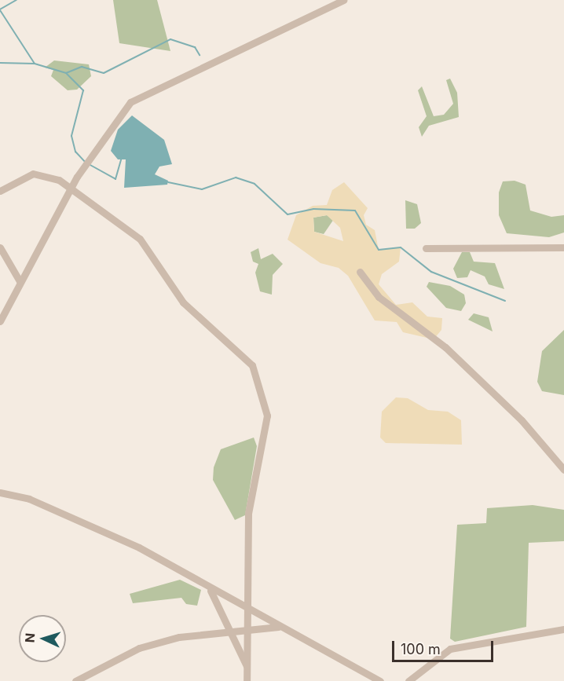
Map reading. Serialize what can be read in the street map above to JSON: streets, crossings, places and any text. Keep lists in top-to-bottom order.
{
  "scale_bar": "100 m",
  "north": "left"
}
